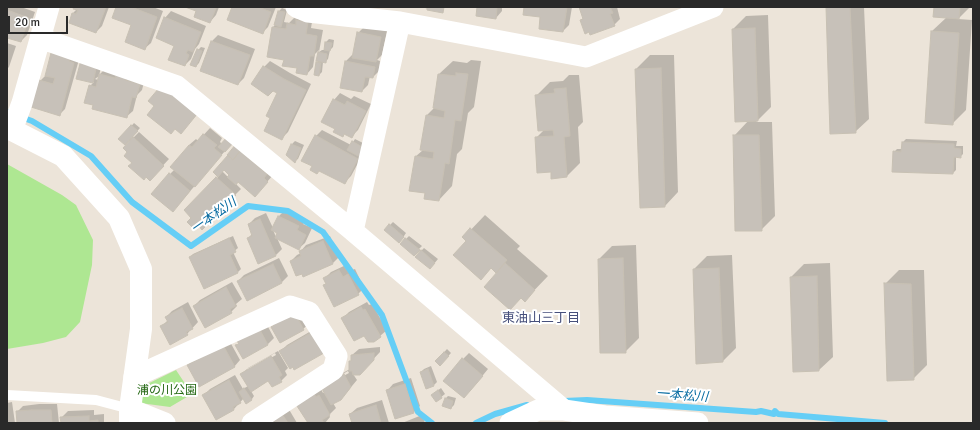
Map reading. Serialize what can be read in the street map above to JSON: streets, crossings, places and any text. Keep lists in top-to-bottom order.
{
  "districts": ["東油山三丁目"],
  "water": ["一本松川"],
  "parks": ["浦の川公園"],
  "scale_bar": "20 m"
}
